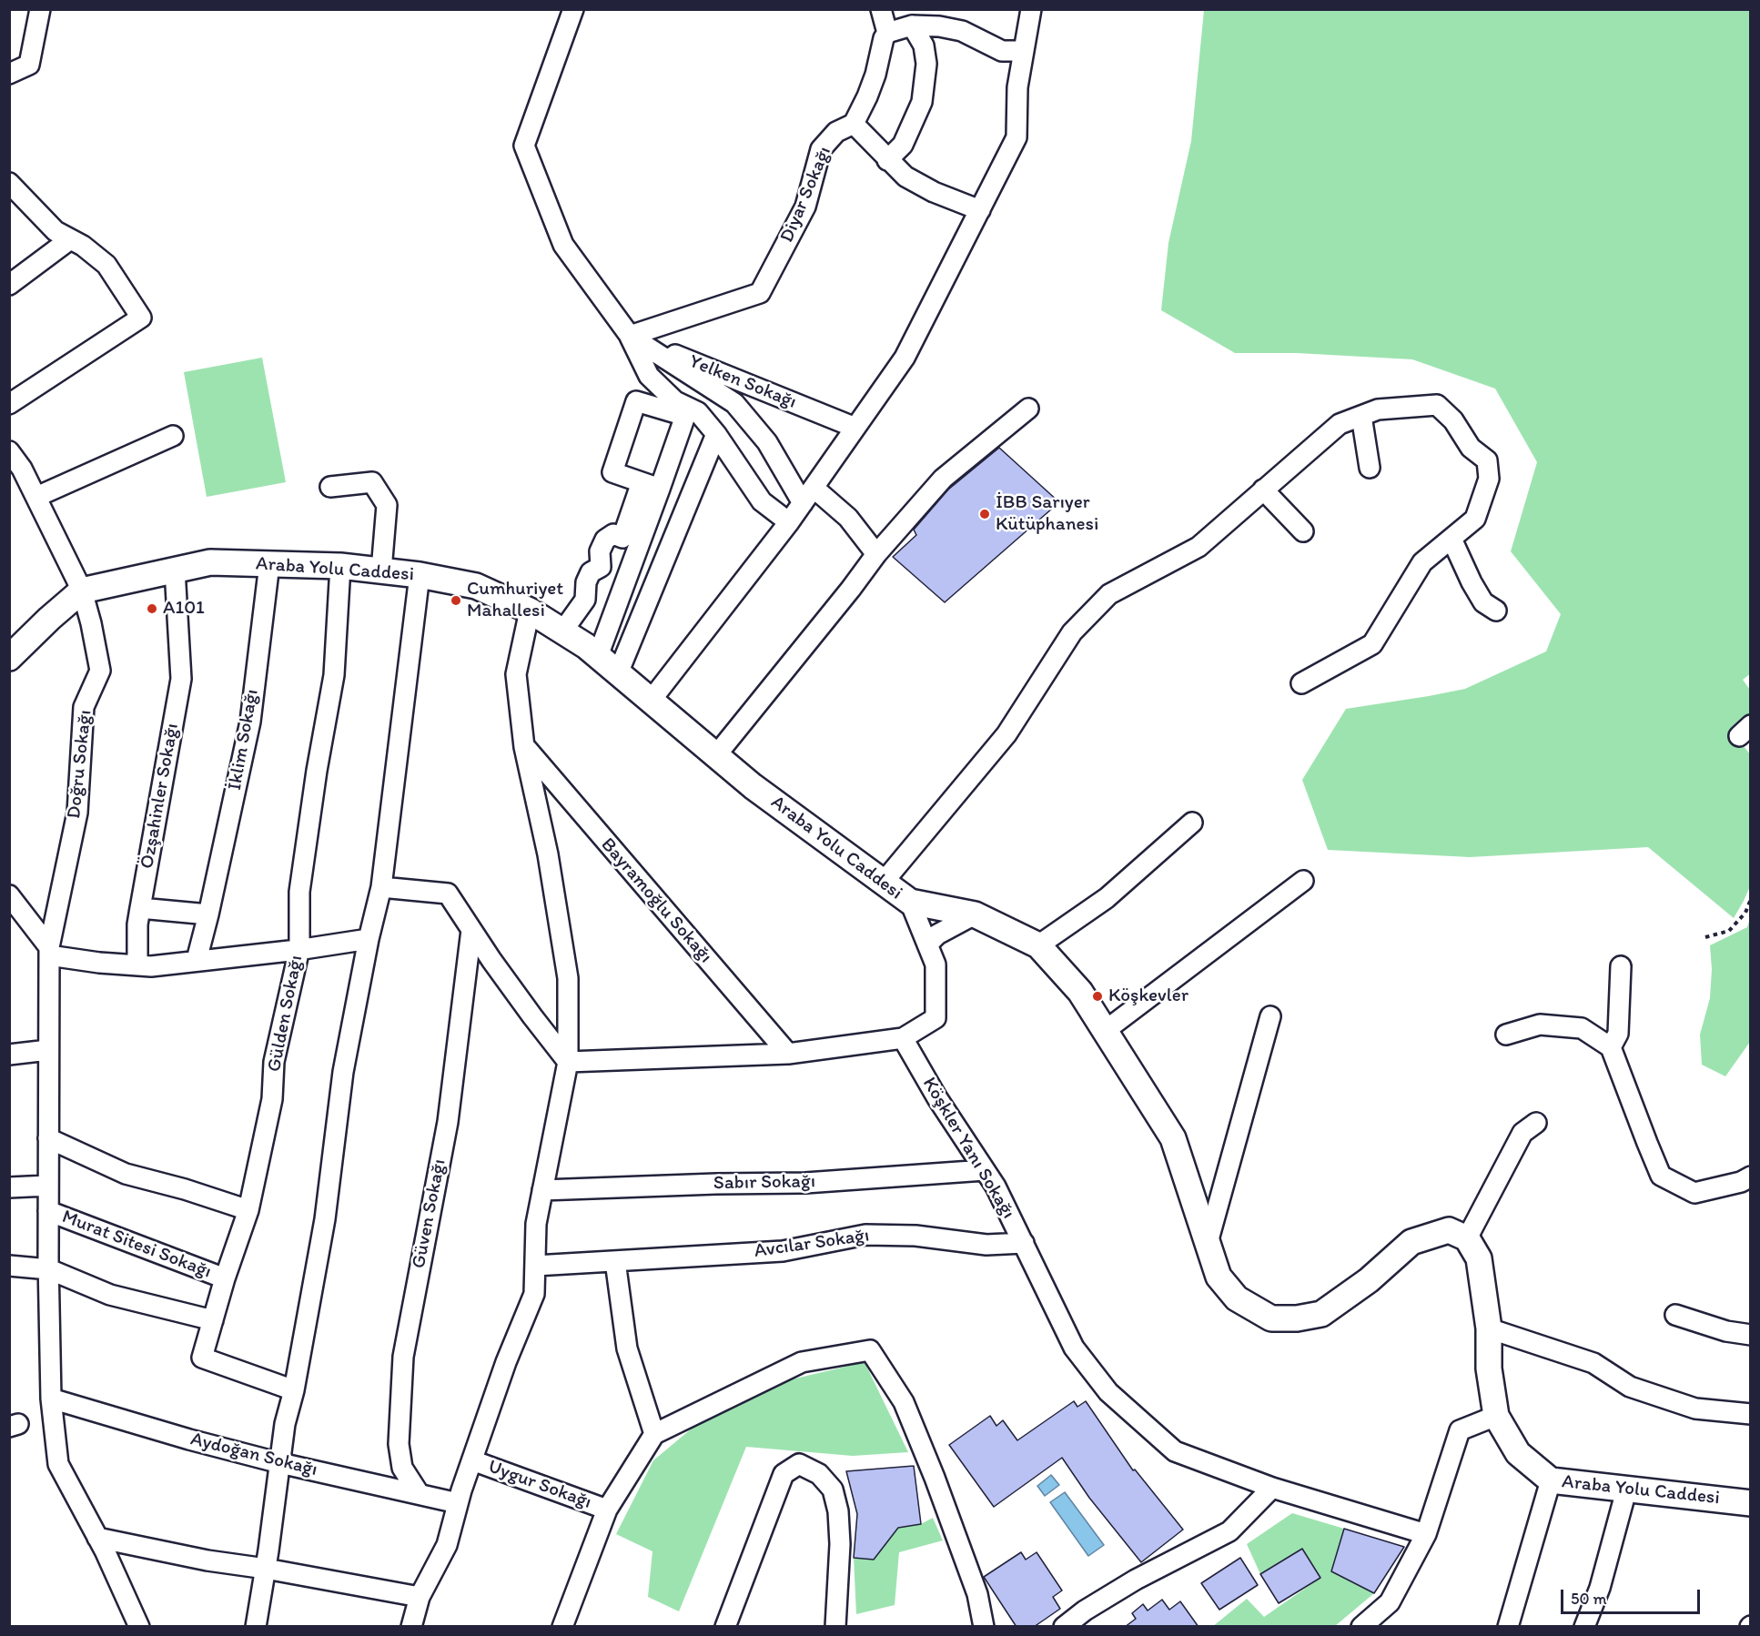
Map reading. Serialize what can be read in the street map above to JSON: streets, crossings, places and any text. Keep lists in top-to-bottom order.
{
  "streets": {
    "street": [
      "Diyar Sokağı",
      "Yelken Sokağı",
      "Araba Yolu Caddesi",
      "İklim Sokağı",
      "Doğru Sokağı",
      "Özşahinler Sokağı",
      "Bayramoğlu Sokağı",
      "Gülden Sokağı",
      "Köşkler Yanı Sokağı",
      "Sabır Sokağı",
      "Güven Sokağı",
      "Avcılar Sokağı",
      "Murat Sitesi Sokağı",
      "Aydoğan Sokağı",
      "Uygur Sokağı"
    ]
  },
  "crossings": [
    ["Diyar Sokağı", "Yelken Sokağı"],
    ["Araba Yolu Caddesi", "İklim Sokağı"],
    ["Araba Yolu Caddesi", "Doğru Sokağı"],
    ["Araba Yolu Caddesi", "Özşahinler Sokağı"],
    ["Araba Yolu Caddesi", "Gülden Sokağı"],
    ["Doğru Sokağı", "Murat Sitesi Sokağı"],
    ["Doğru Sokağı", "Aydoğan Sokağı"],
    ["Gülden Sokağı", "Murat Sitesi Sokağı"],
    ["Köşkler Yanı Sokağı", "Sabır Sokağı"],
    ["Köşkler Yanı Sokağı", "Avcılar Sokağı"],
    ["Güven Sokağı", "Aydoğan Sokağı"]
  ],
  "places": [
    "İBB Sarıyer Kütüphanesi",
    "Cumhuriyet Mahallesi",
    "A101",
    "Köşkevler"
  ],
  "scale_bar": "50 m"
}
